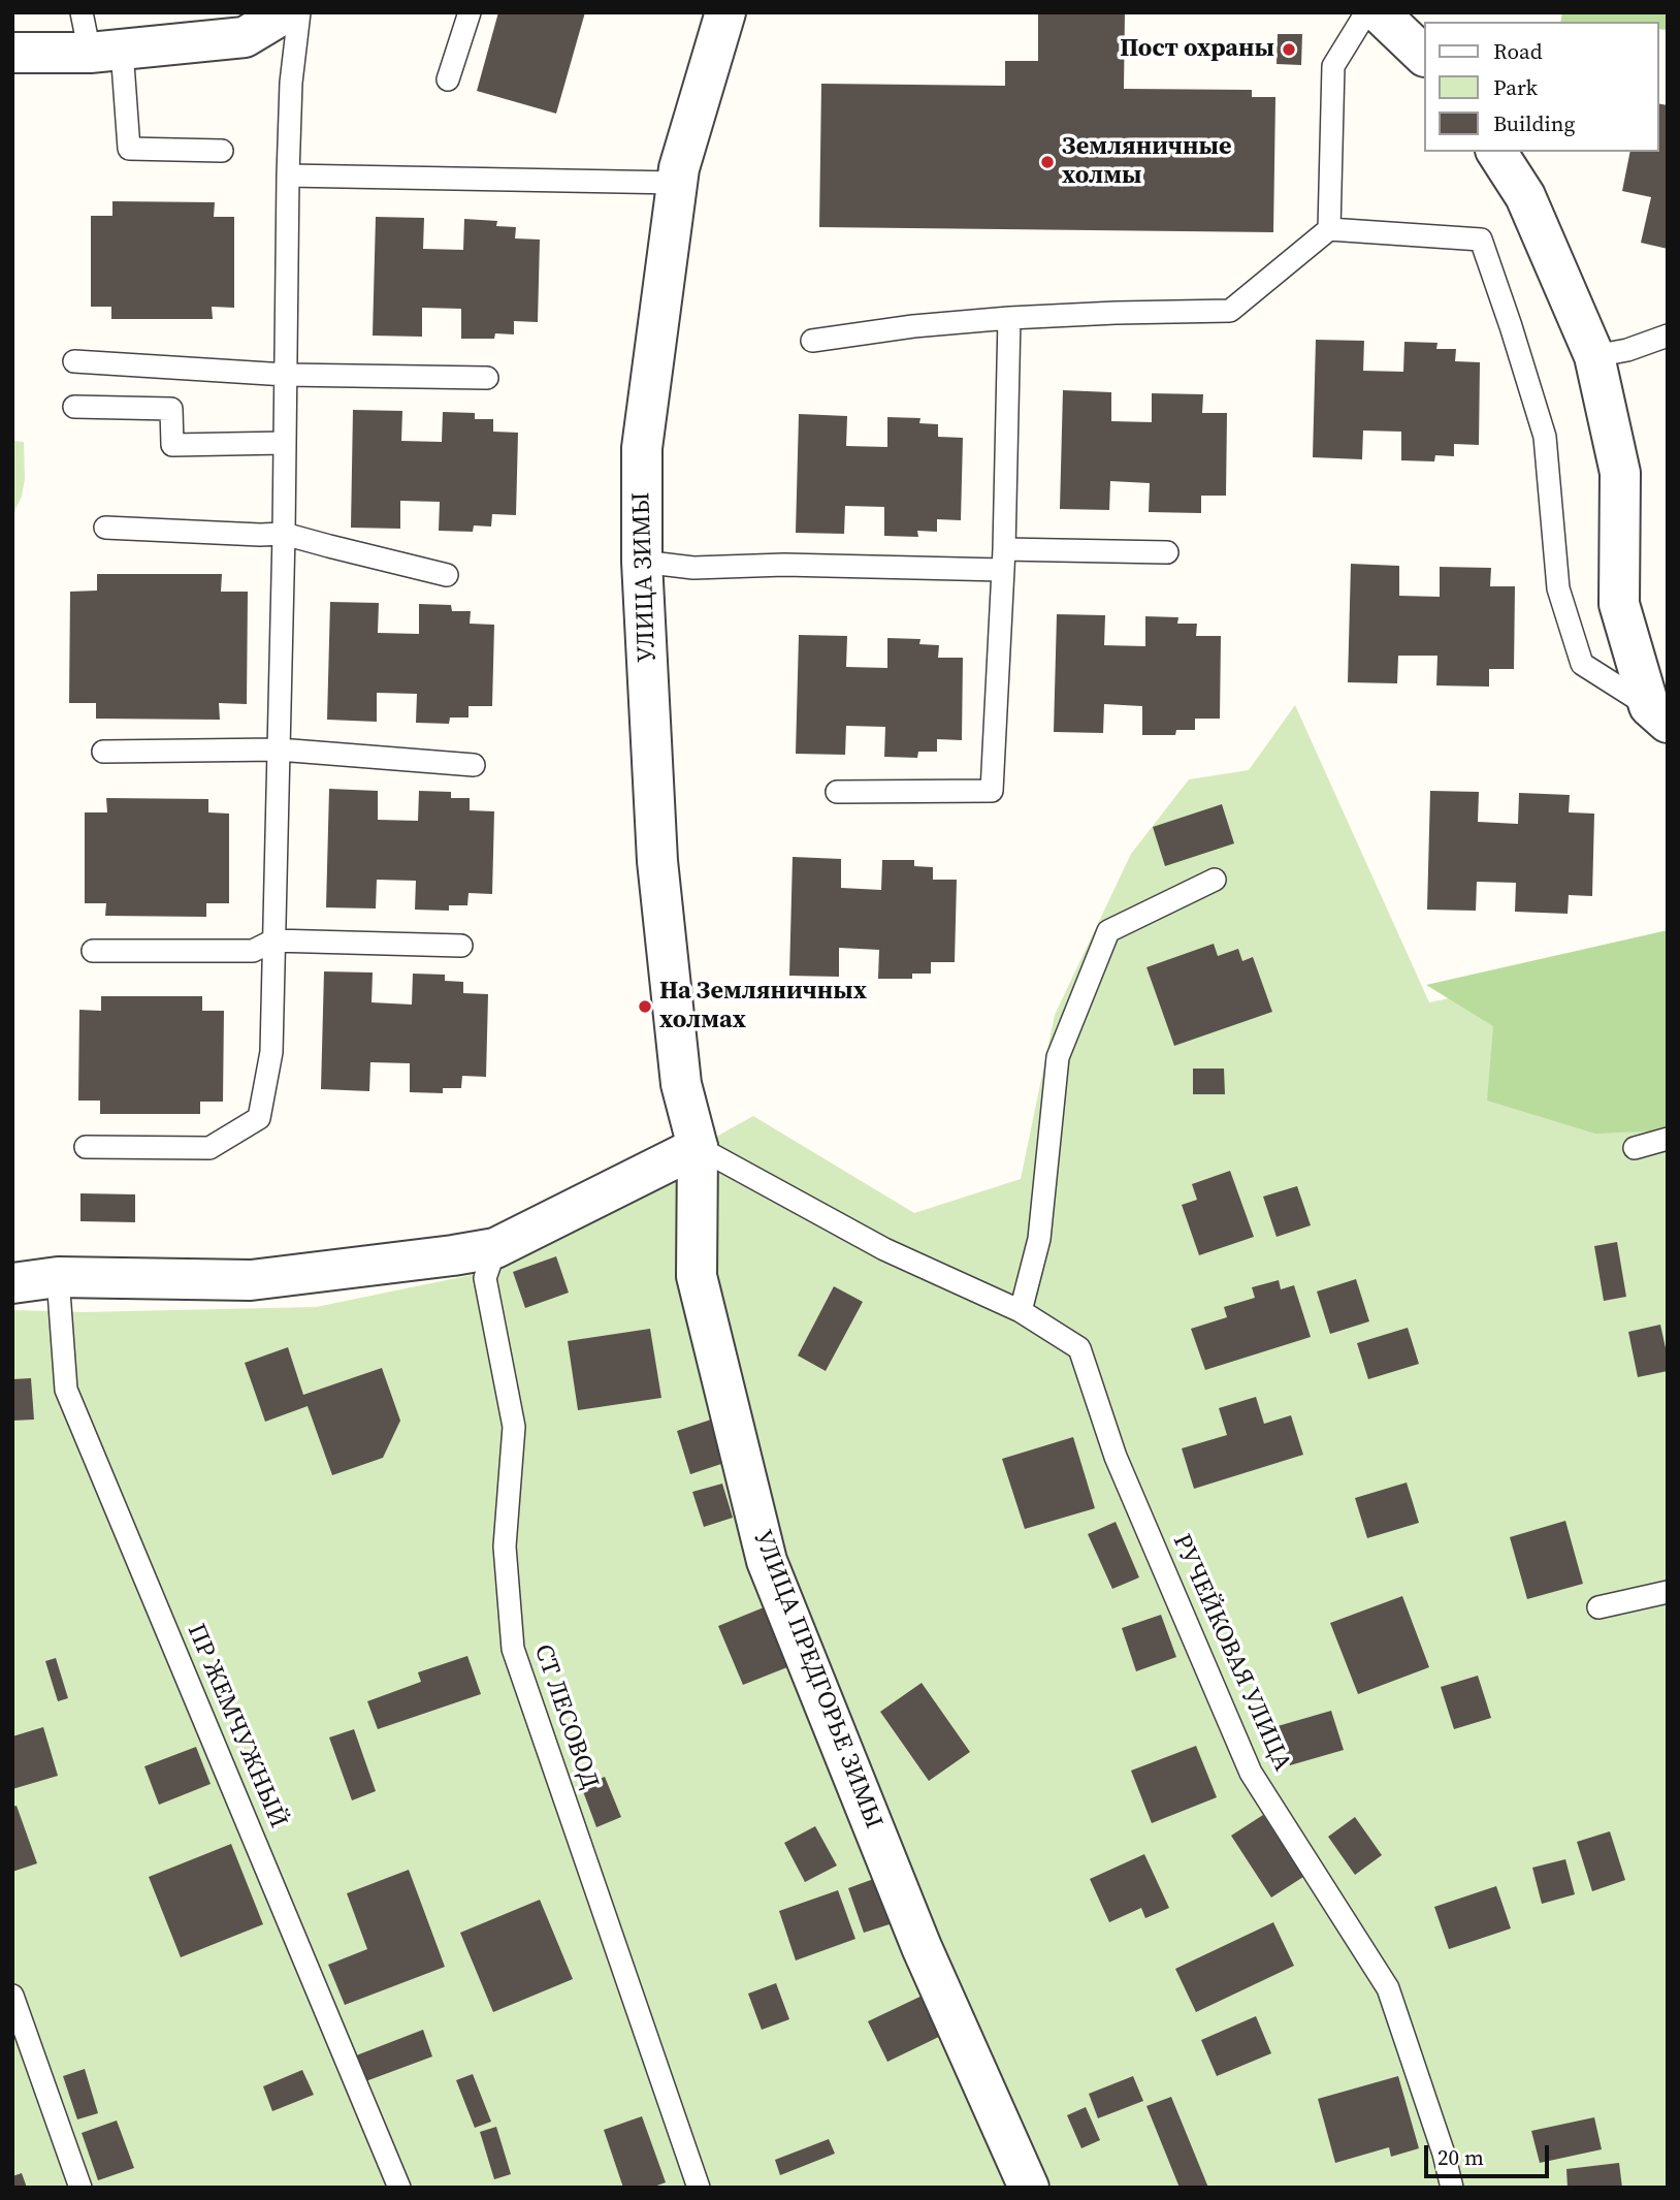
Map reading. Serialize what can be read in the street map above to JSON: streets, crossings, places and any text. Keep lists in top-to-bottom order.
{
  "streets": {
    "street": ["УЛИЦА ЗИМЫ", "УЛИЦА ПРЕДГОРЬЕ ЗИМЫ"],
    "lane": ["РУЧЕЙКОВАЯ УЛИЦА", "СТ ЛЕСОВОД", "ПР ЖЕМЧУЖНЫЙ"]
  },
  "crossings": [
    ["УЛИЦА ЗИМЫ", "РУЧЕЙКОВАЯ УЛИЦА"],
    ["УЛИЦА ЗИМЫ", "УЛИЦА ПРЕДГОРЬЕ ЗИМЫ"],
    ["РУЧЕЙКОВАЯ УЛИЦА", "УЛИЦА ПРЕДГОРЬЕ ЗИМЫ"]
  ],
  "places": ["Пост охраны", "Земляничные холмы", "На Земляничных холмах"],
  "legend": ["Road", "Park", "Building"],
  "scale_bar": "20 m"
}
